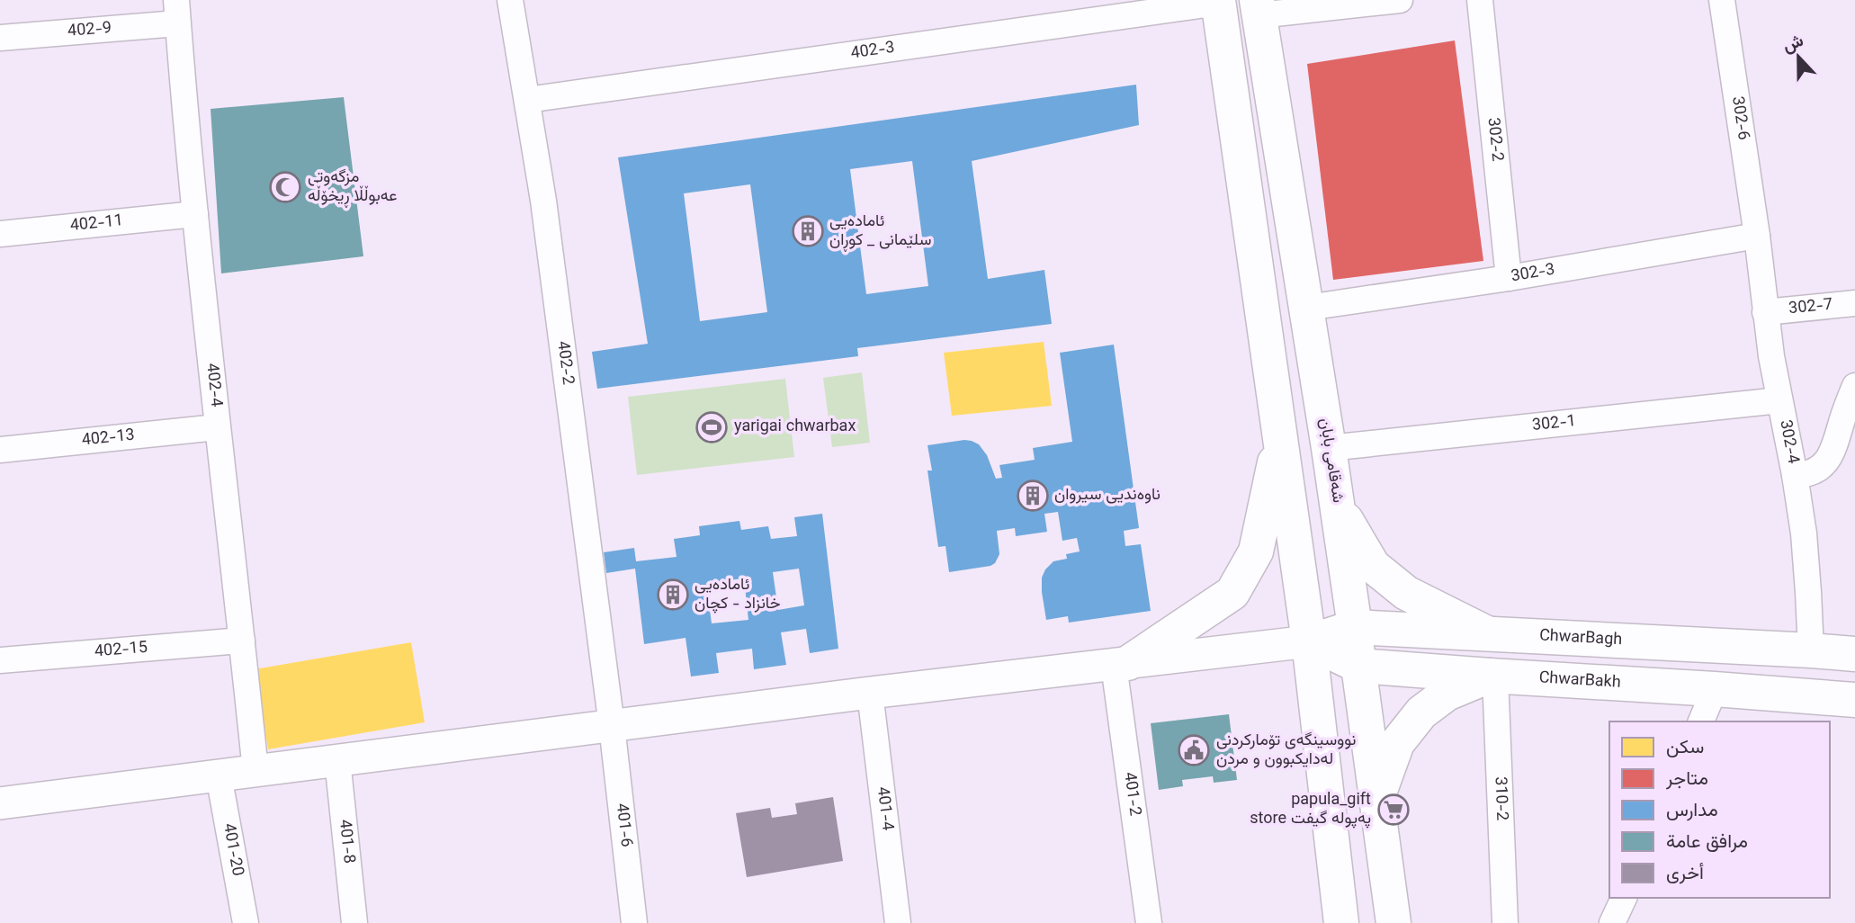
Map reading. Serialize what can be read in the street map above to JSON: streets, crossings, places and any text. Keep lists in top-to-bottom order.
{
  "streets": {
    "main road": ["شەقامی بابان", "ChwarBagh", "ChwarBakh"],
    "street": [
      "402-9",
      "402-3",
      "302-6",
      "302-2",
      "402-11",
      "302-3",
      "302-7",
      "402-2",
      "402-4",
      "302-1",
      "402-13",
      "302-4",
      "402-15",
      "401-2",
      "310-2",
      "401-4",
      "401-6",
      "401-8",
      "401-20"
    ]
  },
  "crossings": [
    ["402-9", "402-4"],
    ["402-3", "402-2"],
    ["302-6", "302-3"],
    ["302-6", "302-4"],
    ["302-2", "302-3"],
    ["402-11", "402-4"],
    ["302-3", "302-4"],
    ["302-3", "شەقامی بابان"],
    ["302-7", "302-4"],
    ["402-2", "401-6"],
    ["402-4", "402-13"],
    ["402-4", "402-15"],
    ["302-1", "302-4"],
    ["302-1", "شەقامی بابان"],
    ["302-4", "ChwarBagh"],
    ["شەقامی بابان", "ChwarBagh"],
    ["شەقامی بابان", "ChwarBakh"],
    ["ChwarBagh", "ChwarBakh"],
    ["ChwarBakh", "310-2"]
  ],
  "places": {
    "mosque": ["مزگەوتی عەبوڵڵا ڕیخۆڵە"],
    "building": ["ئامادەیی سلێمانی _ کوڕان", "ناوەندیی سیروان", "ئامادەیی خانزاد - کچان"],
    "sports": ["yarigai chwarbax"],
    "public building": ["نووسینگەی تۆمارکردنی لەدایکبوون و مردن"],
    "supermarket": ["papula_gift store پەپولە گیفت"]
  },
  "legend": [
    "سكن",
    "متاجر",
    "مدارس",
    "مرافق عامة",
    "أخرى"
  ],
  "north": "top"
}
